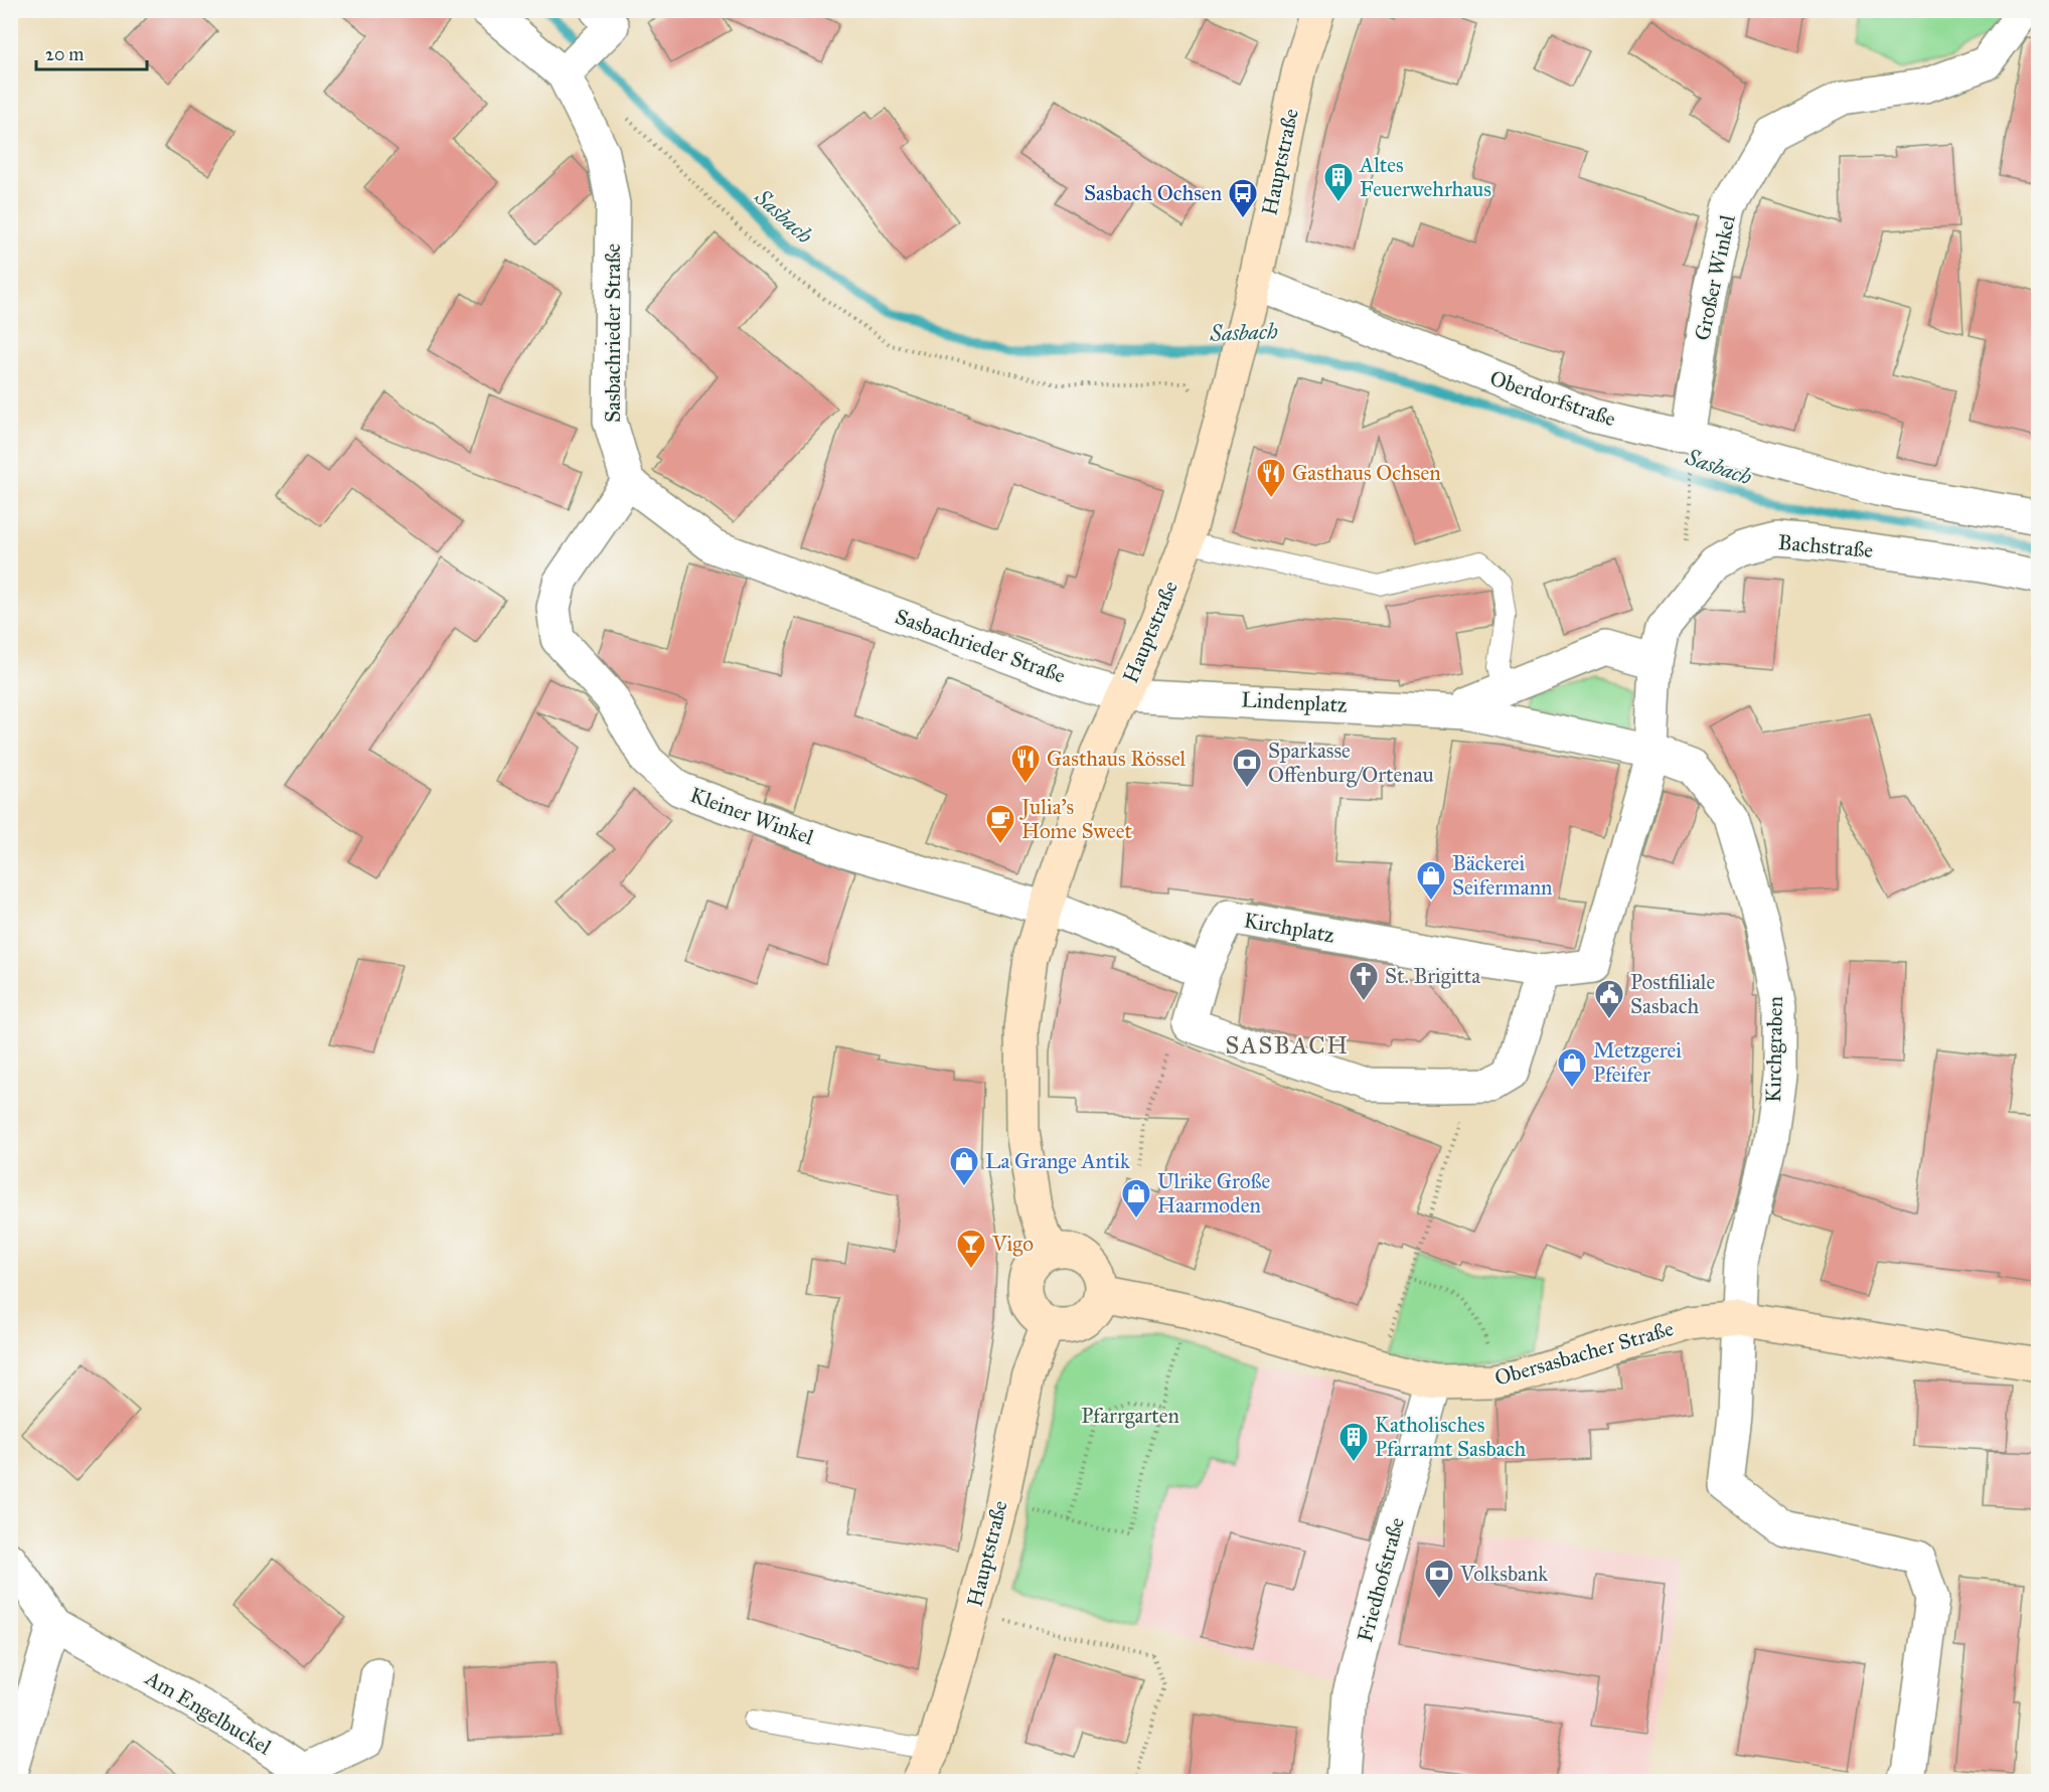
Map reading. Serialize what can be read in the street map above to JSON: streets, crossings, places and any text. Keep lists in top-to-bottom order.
{
  "streets": {
    "street": [
      "Hauptstraße",
      "Großer Winkel",
      "Sasbachrieder Straße",
      "Oberdorfstraße",
      "Bachstraße",
      "Lindenplatz",
      "Kleiner Winkel",
      "Kirchplatz",
      "Kirchgraben",
      "Obersasbacher Straße",
      "Friedhofstraße",
      "Am Engelbuckel"
    ]
  },
  "crossings": [
    ["Hauptstraße", "Sasbachrieder Straße"],
    ["Hauptstraße", "Oberdorfstraße"],
    ["Hauptstraße", "Lindenplatz"],
    ["Hauptstraße", "Kleiner Winkel"],
    ["Hauptstraße", "Obersasbacher Straße"],
    ["Großer Winkel", "Oberdorfstraße"],
    ["Sasbachrieder Straße", "Lindenplatz"],
    ["Sasbachrieder Straße", "Kleiner Winkel"],
    ["Bachstraße", "Lindenplatz"],
    ["Bachstraße", "Kirchplatz"],
    ["Bachstraße", "Kirchgraben"],
    ["Lindenplatz", "Kirchplatz"],
    ["Lindenplatz", "Kirchgraben"],
    ["Kleiner Winkel", "Kirchplatz"],
    ["Kirchplatz", "Kirchgraben"],
    ["Kirchgraben", "Obersasbacher Straße"],
    ["Obersasbacher Straße", "Friedhofstraße"]
  ],
  "districts": ["SASBACH"],
  "water": ["Sasbach"],
  "parks": ["Pfarrgarten"],
  "places": {
    "building": ["Altes Feuerwehrhaus", "Katholisches Pfarramt Sasbach"],
    "bus stop": ["Sasbach Ochsen"],
    "restaurant": ["Gasthaus Ochsen", "Gasthaus Rössel"],
    "bank": ["Sparkasse Offenburg/Ortenau", "Volksbank"],
    "cafe": ["Julia's Home Sweet"],
    "shop": [
      "Bäckerei Seifermann",
      "Metzgerei Pfeifer",
      "La Grange Antik",
      "Ulrike Große Haarmoden"
    ],
    "church": ["St. Brigitta"],
    "public building": ["Postfiliale Sasbach"],
    "bar": ["Vigo"]
  },
  "scale_bar": "20 m"
}
